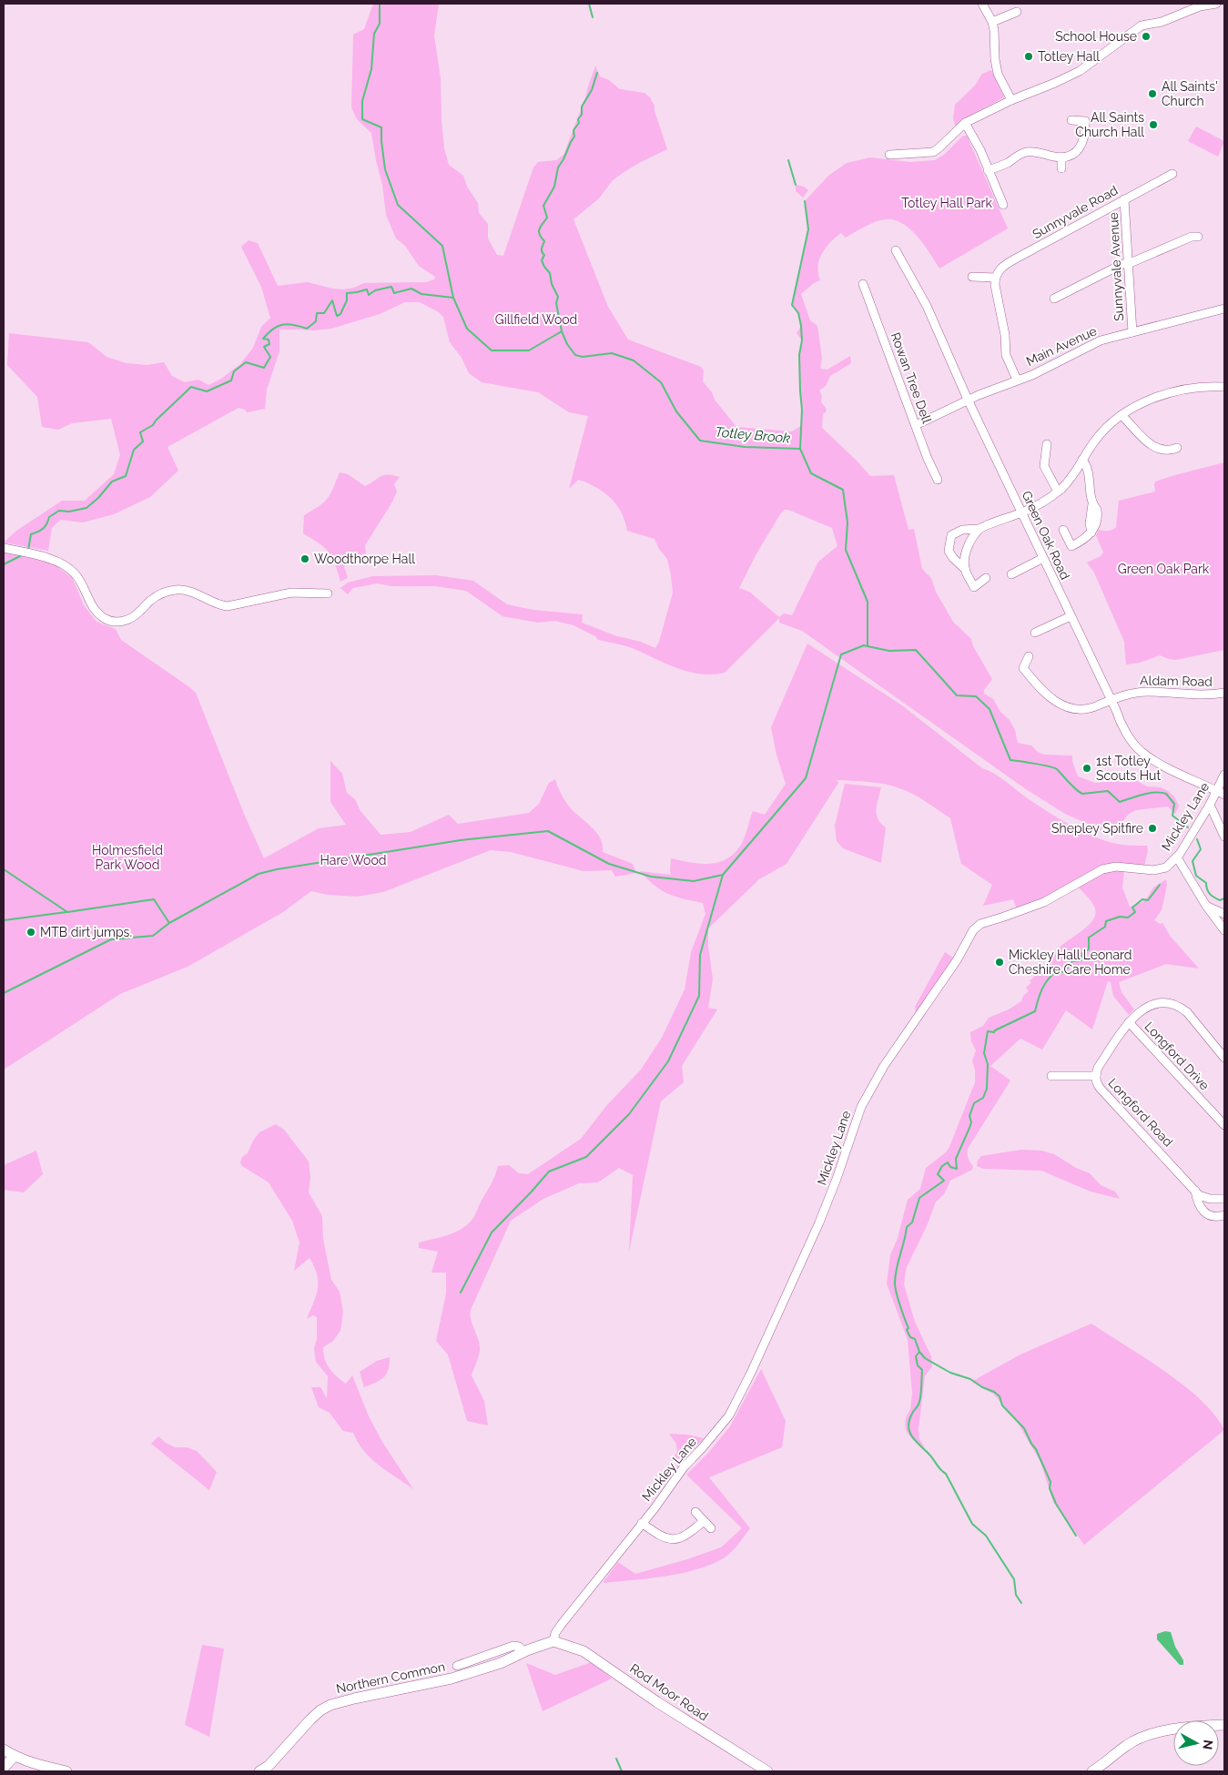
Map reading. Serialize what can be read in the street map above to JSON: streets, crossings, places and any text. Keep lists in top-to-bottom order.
{
  "streets": {
    "main road": ["Northern Common", "Rod Moor Road"],
    "street": [
      "Sunnyvale Road",
      "Sunnyvale Avenue",
      "Main Avenue",
      "Rowan Tree Dell",
      "Green Oak Road",
      "Aldam Road",
      "Mickley Lane",
      "Longford Drive",
      "Longford Road"
    ]
  },
  "crossings": [
    ["Sunnyvale Road", "Sunnyvale Avenue"],
    ["Sunnyvale Avenue", "Main Avenue"],
    ["Main Avenue", "Rowan Tree Dell"],
    ["Main Avenue", "Green Oak Road"],
    ["Green Oak Road", "Aldam Road"],
    ["Green Oak Road", "Mickley Lane"],
    ["Mickley Lane", "Northern Common"],
    ["Mickley Lane", "Rod Moor Road"],
    ["Longford Drive", "Longford Road"],
    ["Northern Common", "Rod Moor Road"]
  ],
  "water": ["Totley Brook"],
  "parks": [
    "Totley Hall Park",
    "Gillfield Wood",
    "Green Oak Park",
    "Holmesfield Park Wood",
    "Hare Wood"
  ],
  "places": [
    "School House",
    "Totley Hall",
    "All Saints' Church",
    "All Saints Church Hall",
    "Woodthorpe Hall",
    "1st Totley Scouts Hut",
    "Shepley Spitfire",
    "MTB dirt jumps.",
    "Mickley Hall Leonard Cheshire Care Home"
  ],
  "north": "right"
}
